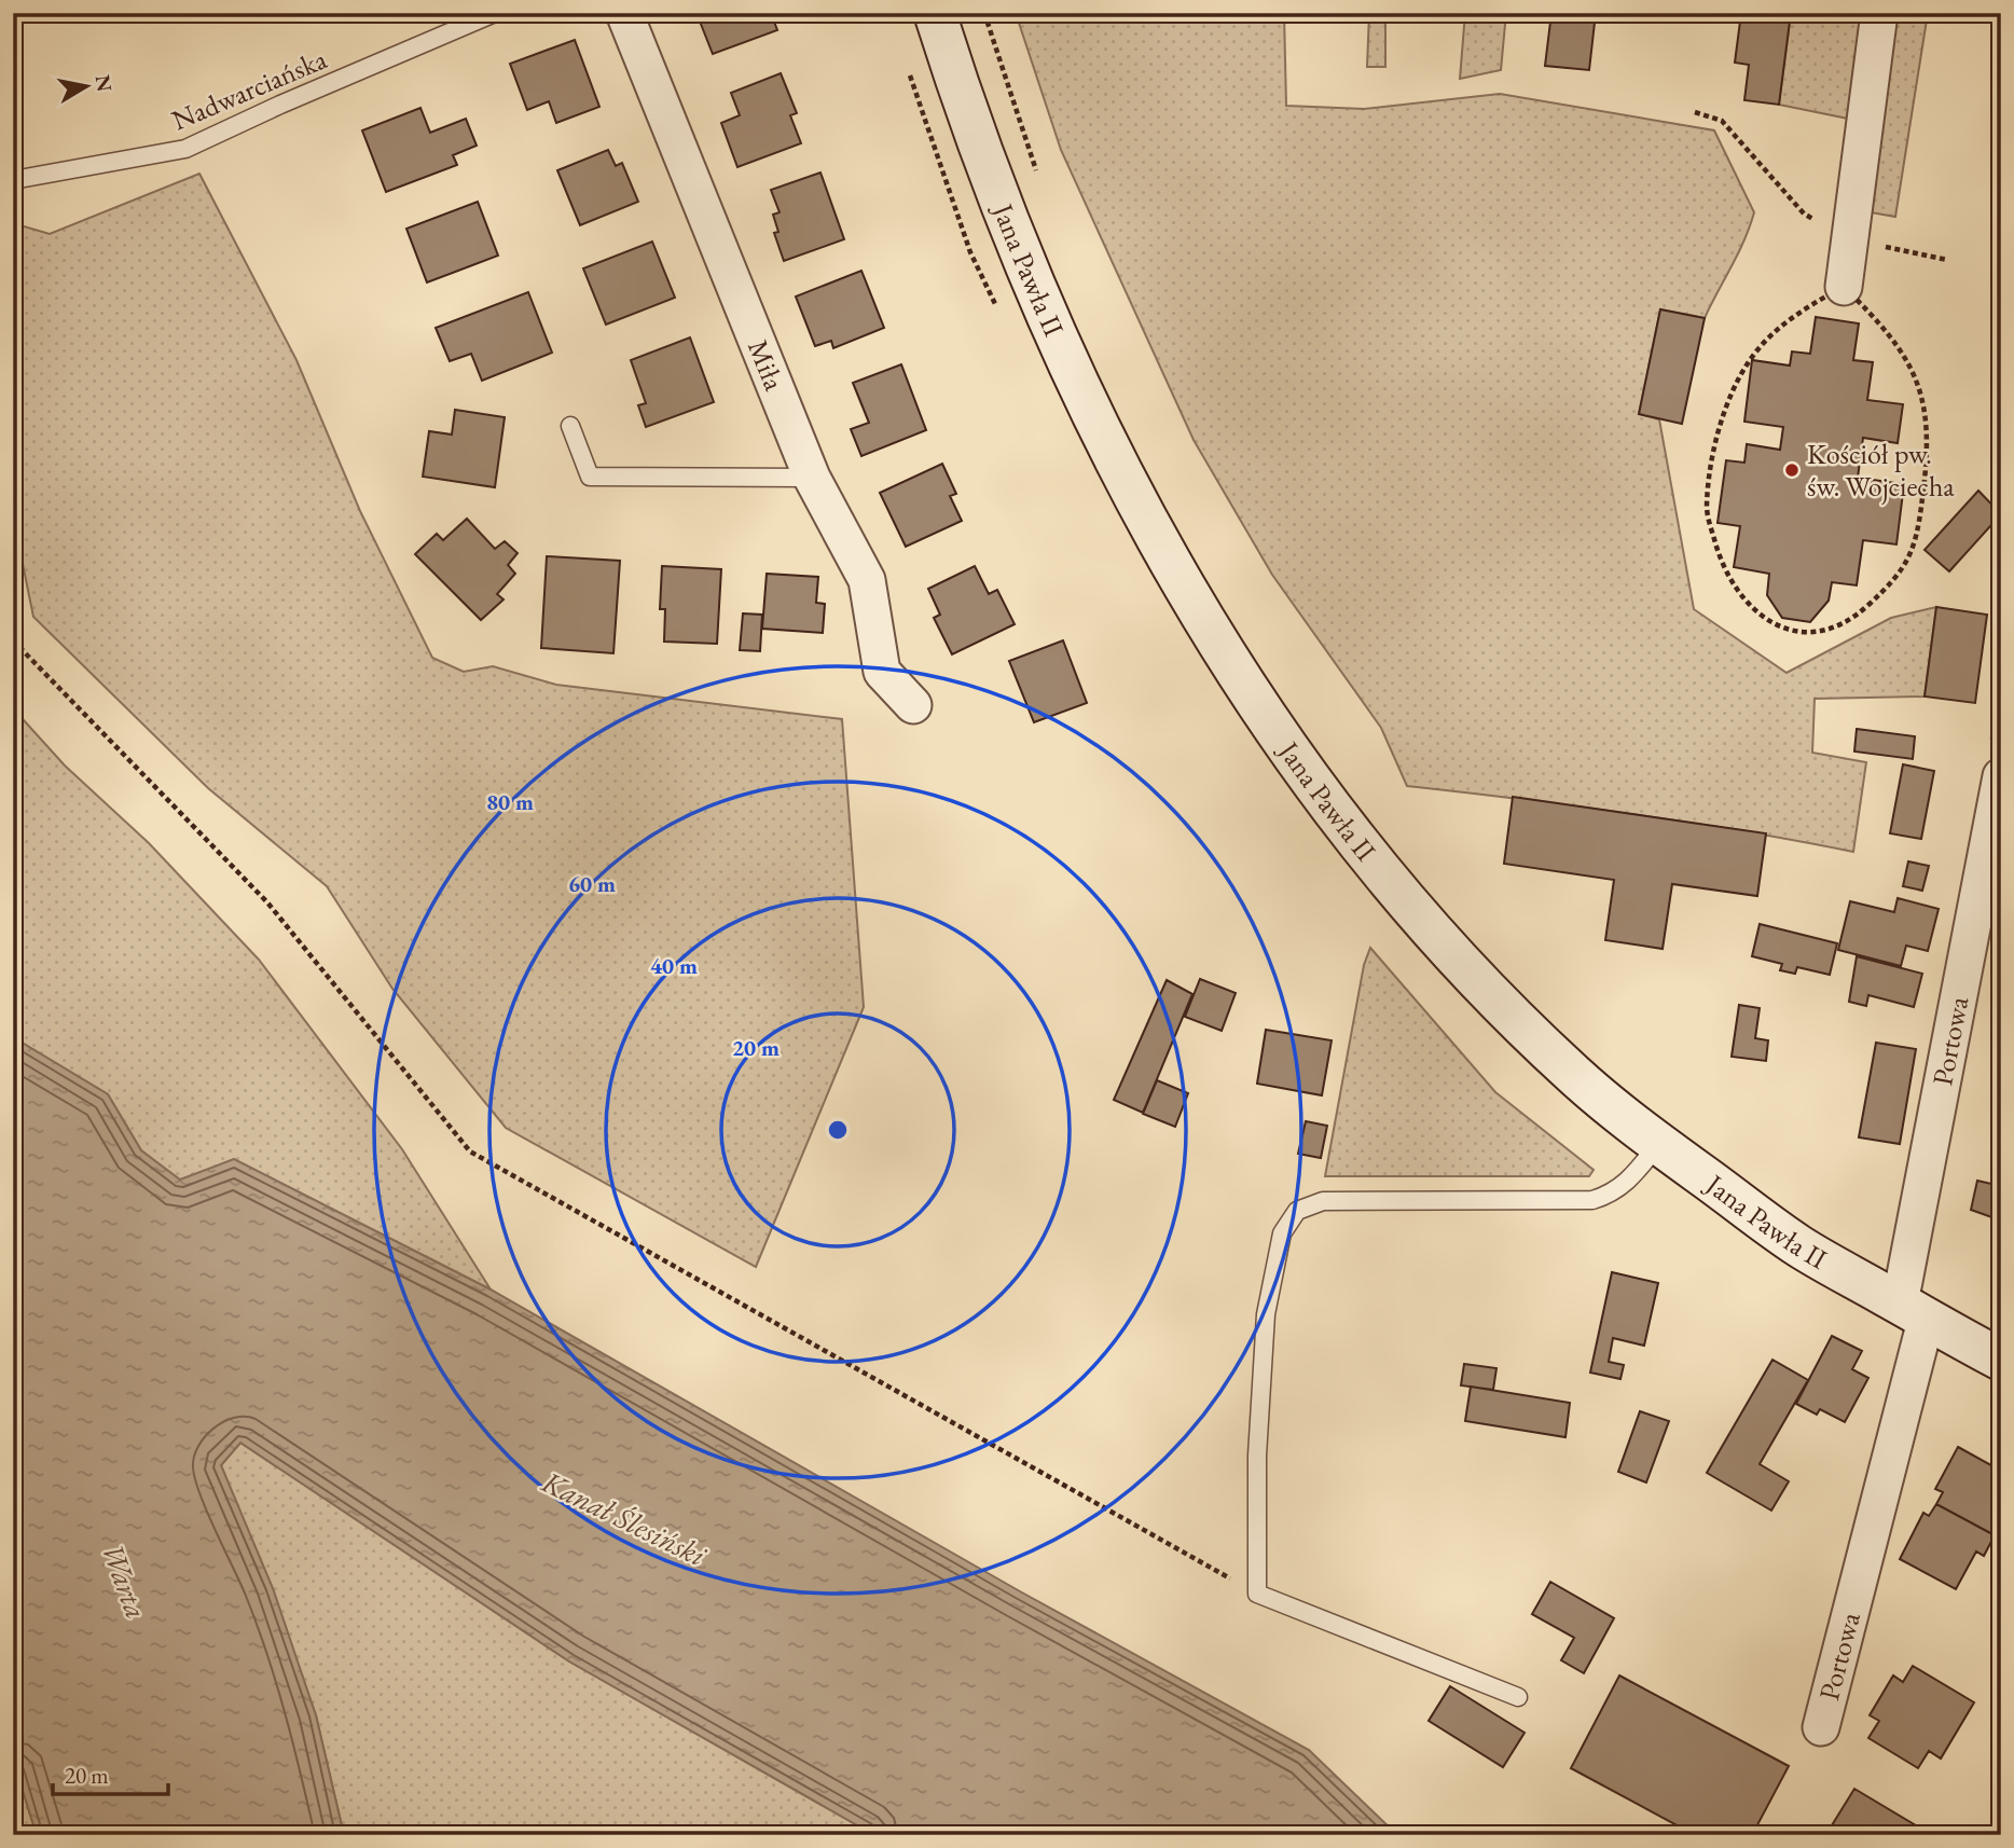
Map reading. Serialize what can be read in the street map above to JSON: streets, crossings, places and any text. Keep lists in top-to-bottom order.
{
  "streets": {
    "main road": ["Jana Pawła II"],
    "street": ["Miła", "Portowa"],
    "lane": ["Nadwarciańska"]
  },
  "crossings": [
    ["Jana Pawła II", "Portowa"]
  ],
  "water": ["Kanał Ślesiński", "Warta"],
  "places": ["Kościół pw. św. Wojciecha"],
  "scale_bar": "20 m",
  "north": "right",
  "rings": [
    "80 m",
    "60 m",
    "40 m",
    "20 m"
  ]
}
